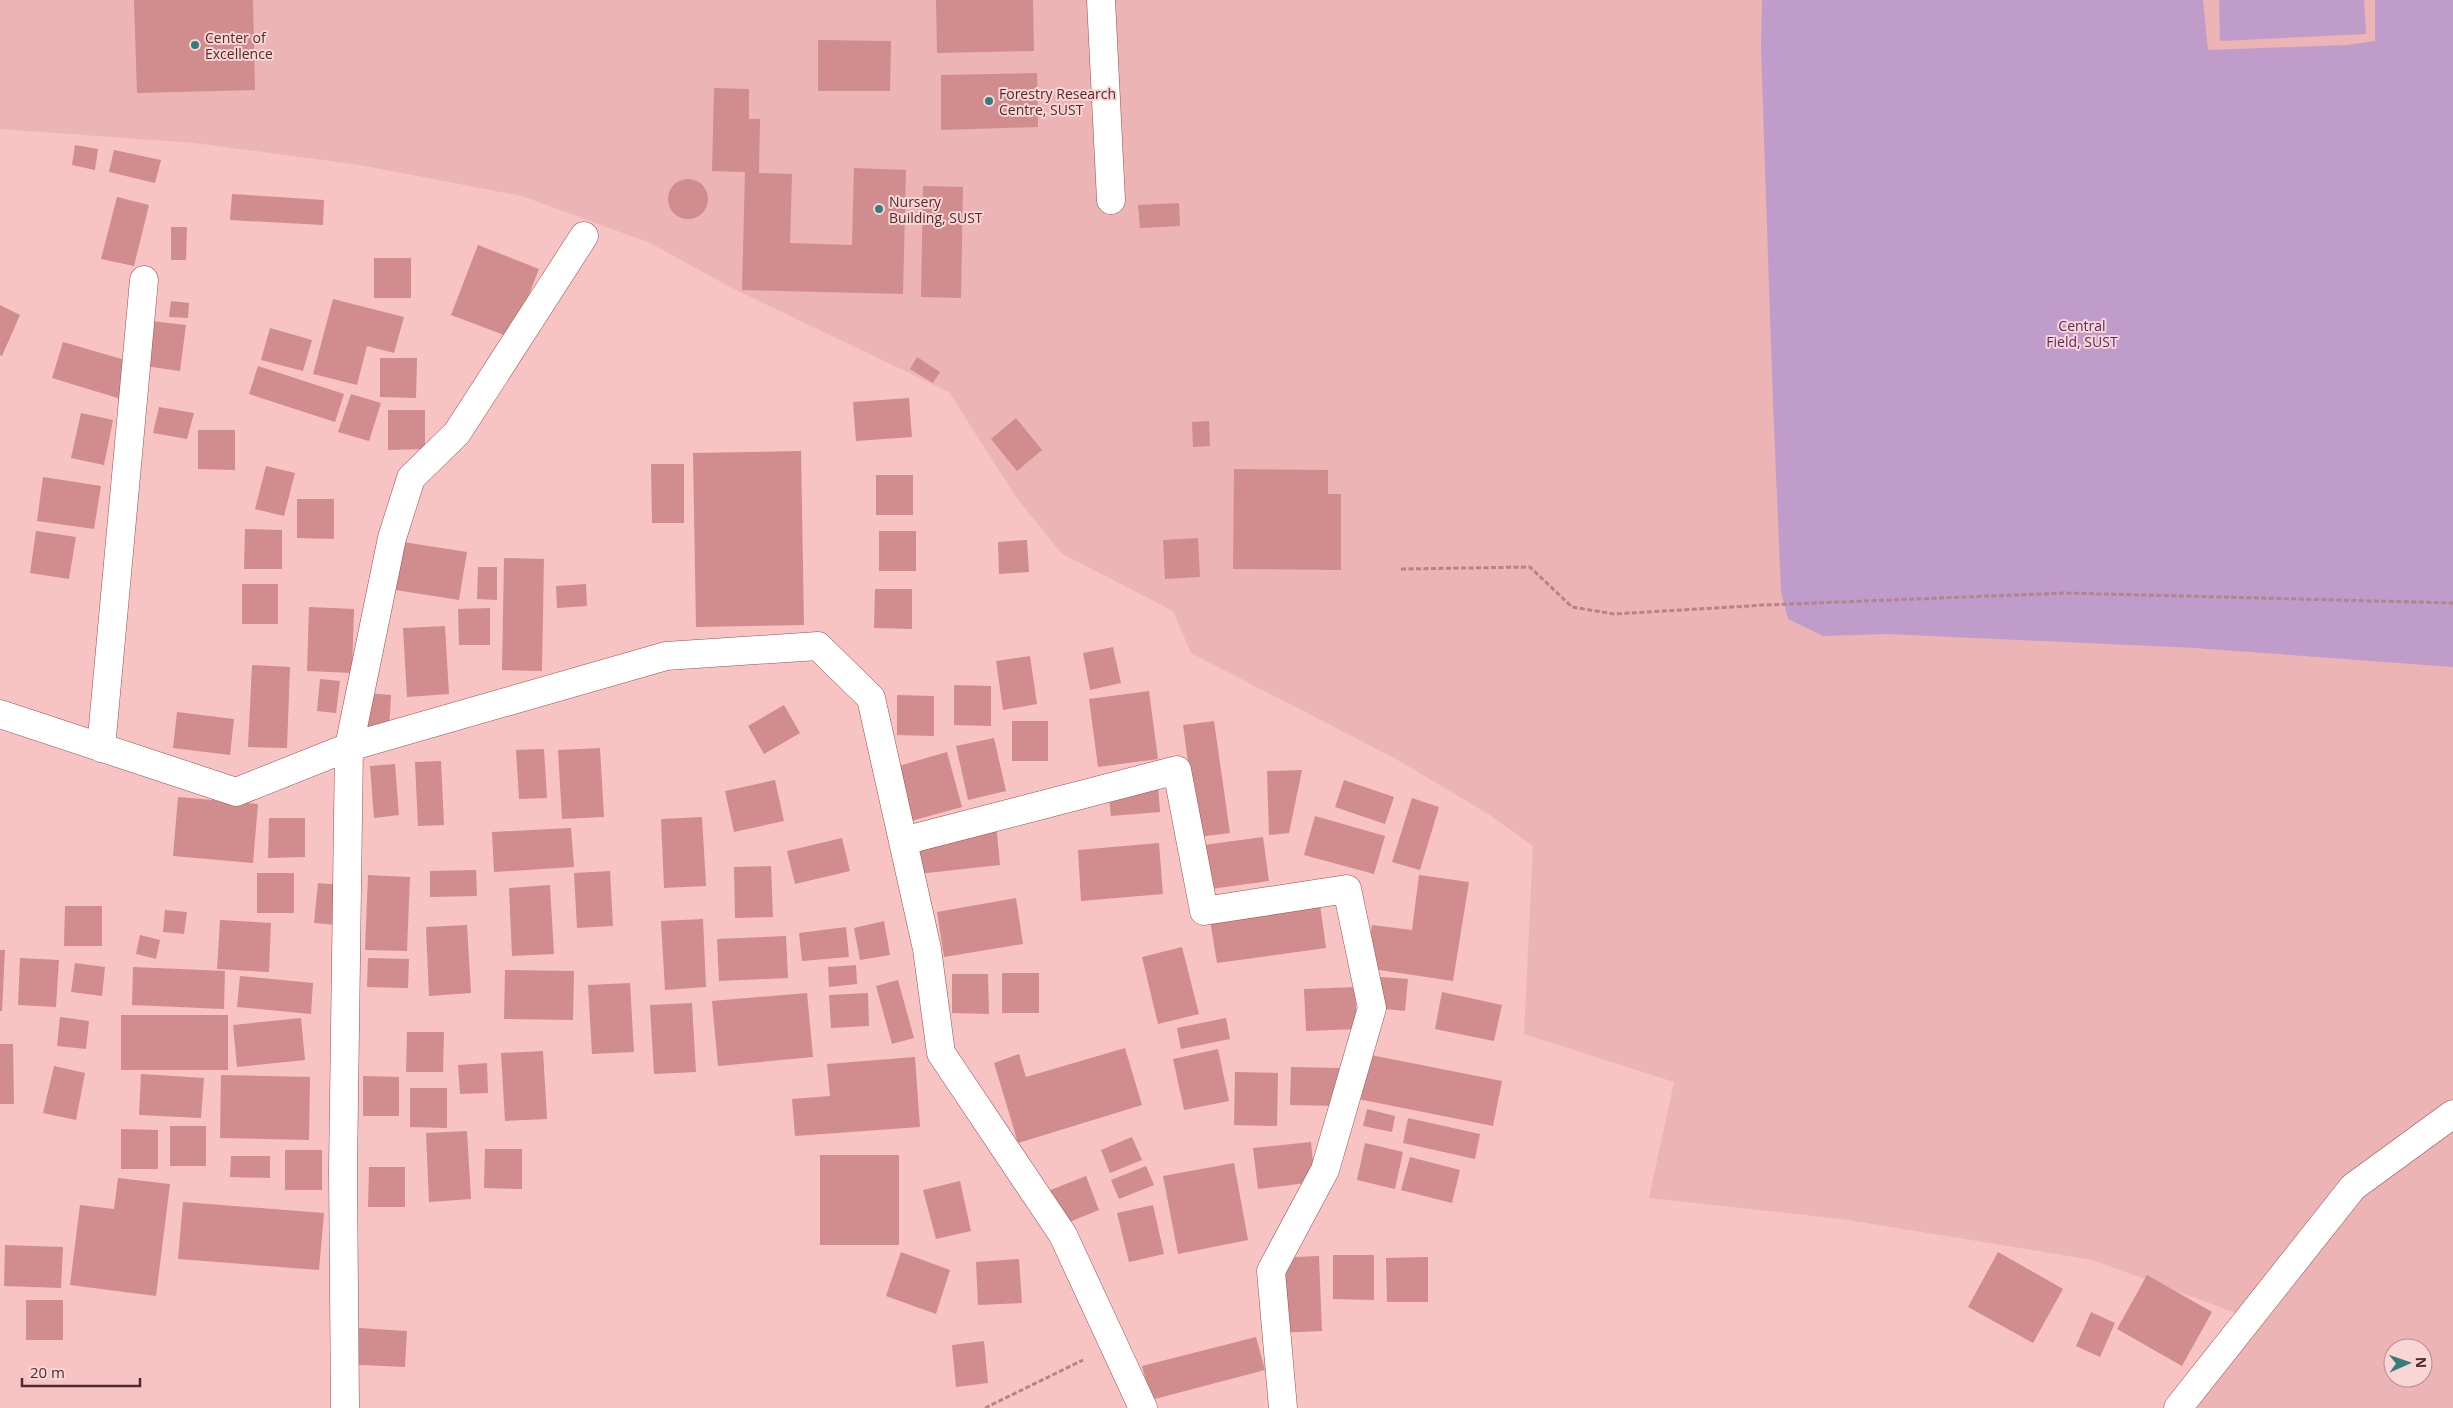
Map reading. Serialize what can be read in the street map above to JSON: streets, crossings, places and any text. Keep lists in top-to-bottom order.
{
  "parks": ["Central Field, SUST"],
  "places": ["Center of Excellence", "Forestry Research Centre, SUST", "Nursery Building, SUST"],
  "scale_bar": "20 m",
  "north": "right"
}
